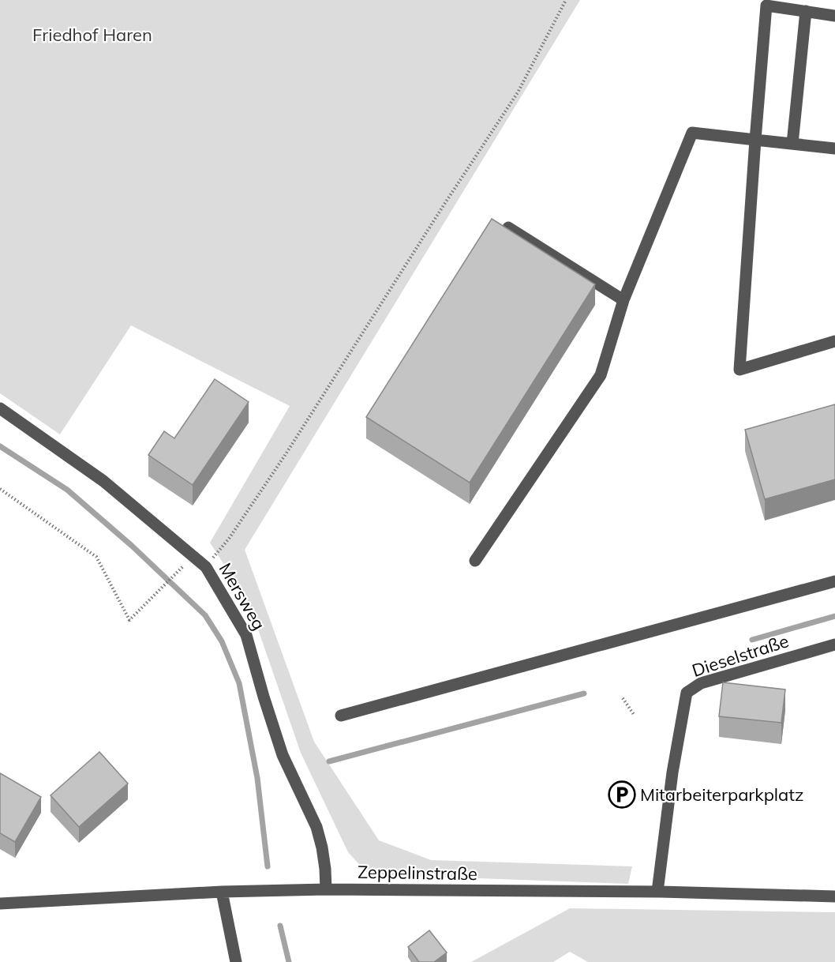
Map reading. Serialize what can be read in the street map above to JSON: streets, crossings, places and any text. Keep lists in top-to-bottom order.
{
  "streets": {
    "street": ["Mersweg", "Dieselstraße", "Zeppelinstraße"]
  },
  "crossings": [
    ["Mersweg", "Zeppelinstraße"],
    ["Dieselstraße", "Zeppelinstraße"]
  ],
  "parks": ["Friedhof Haren"],
  "places": {
    "parking": ["Mitarbeiterparkplatz"]
  }
}
